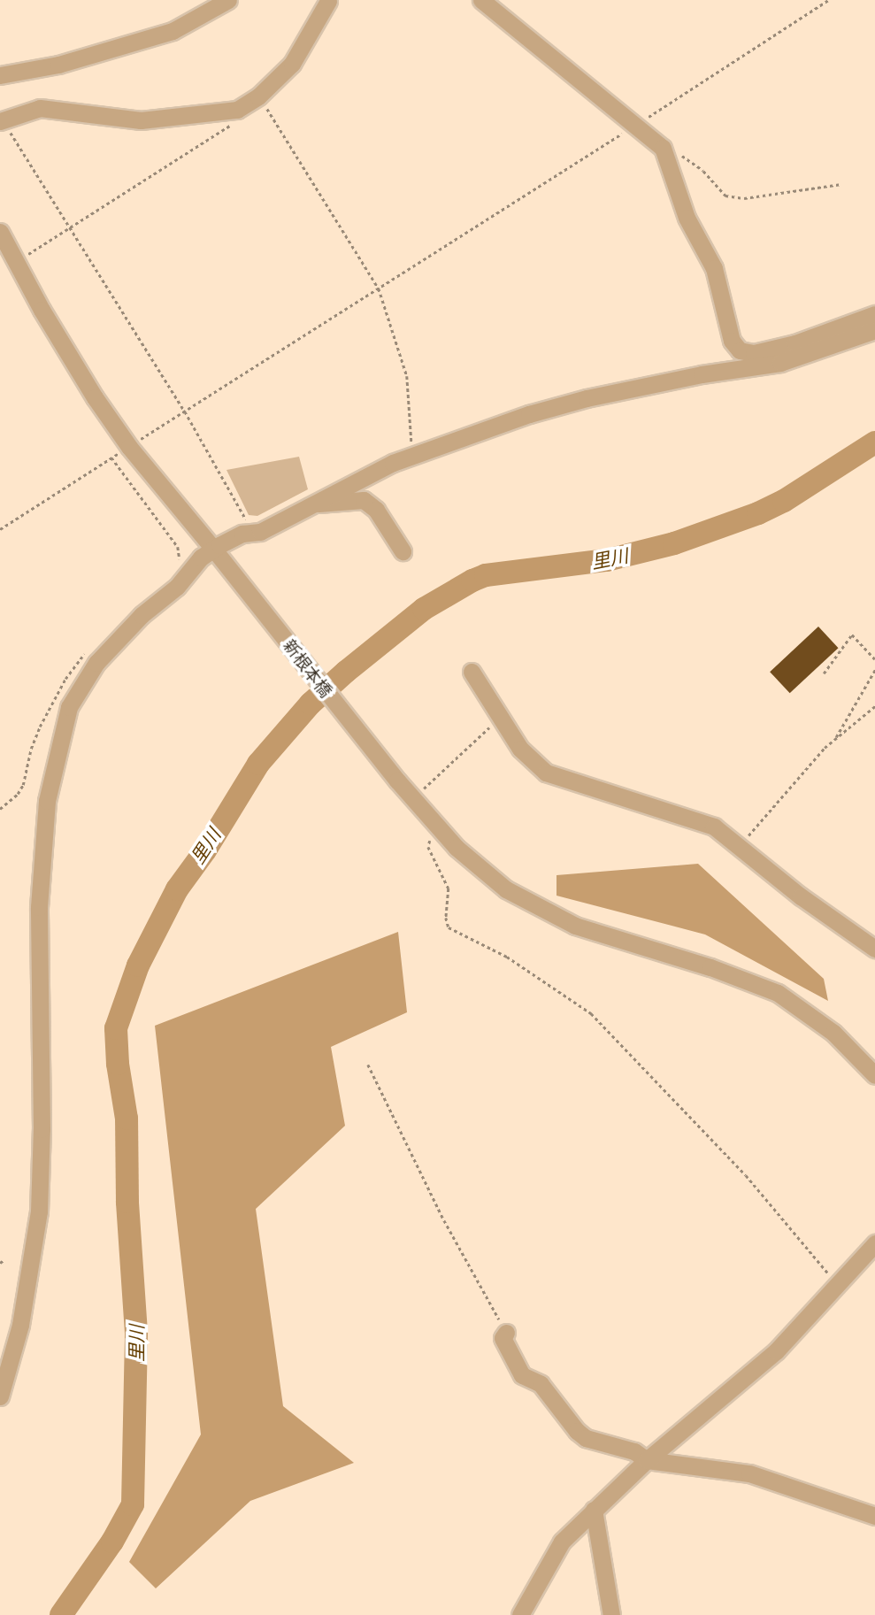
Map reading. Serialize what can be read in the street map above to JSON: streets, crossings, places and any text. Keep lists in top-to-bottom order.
{
  "streets": {
    "street": ["新根本橋"]
  },
  "water": ["里川"]
}
